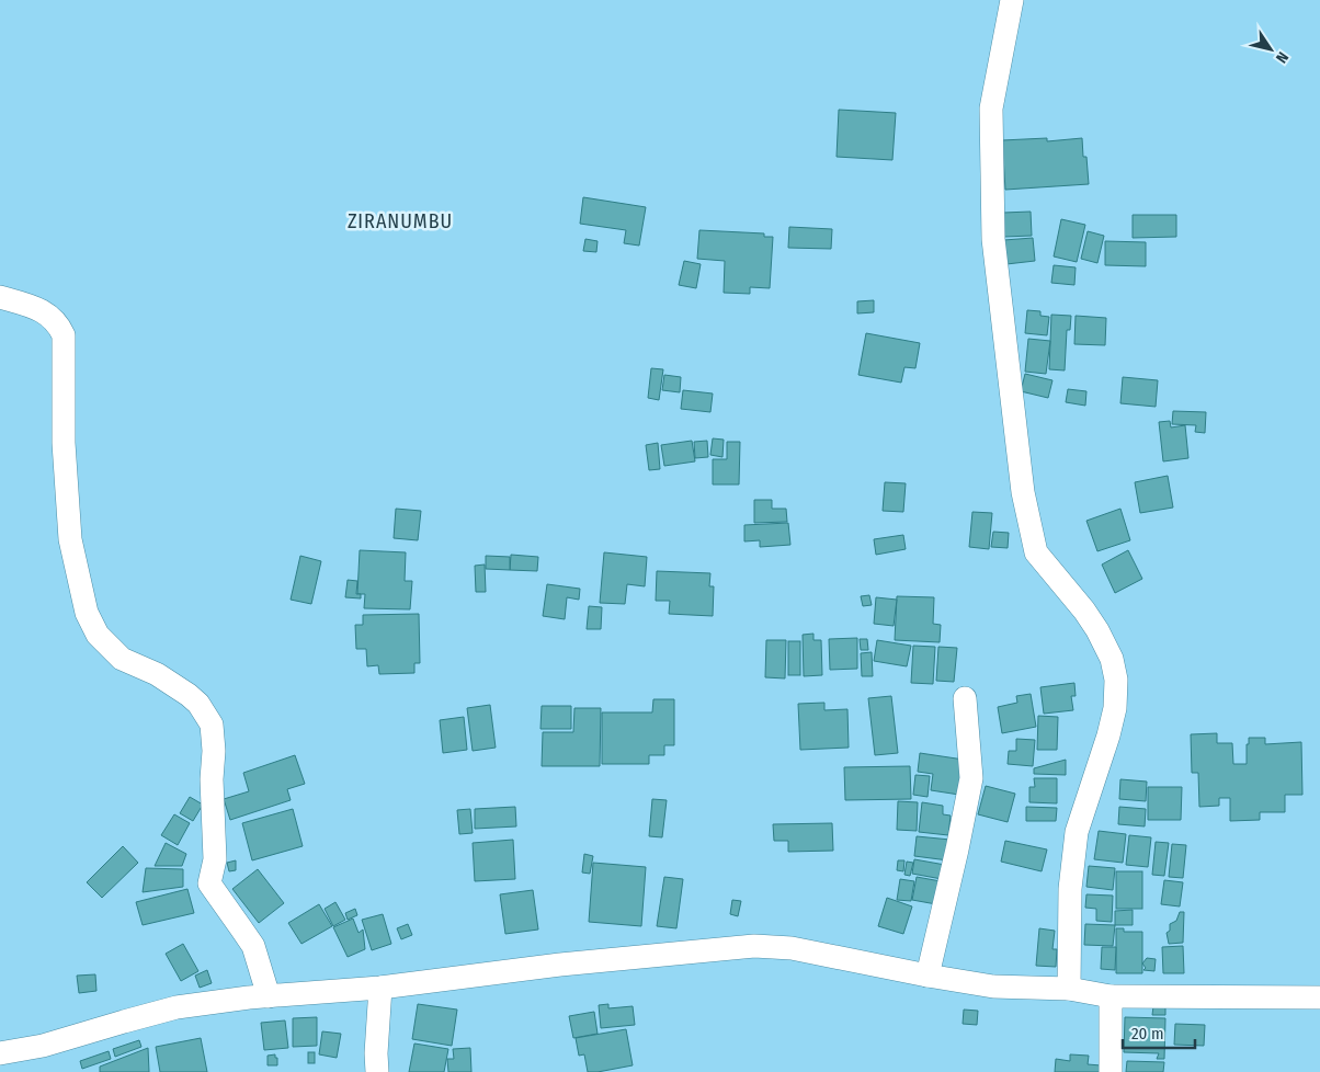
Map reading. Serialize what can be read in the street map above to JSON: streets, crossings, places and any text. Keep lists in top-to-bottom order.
{
  "districts": ["ZIRANUMBU"],
  "scale_bar": "20 m",
  "north": "bottom right"
}
